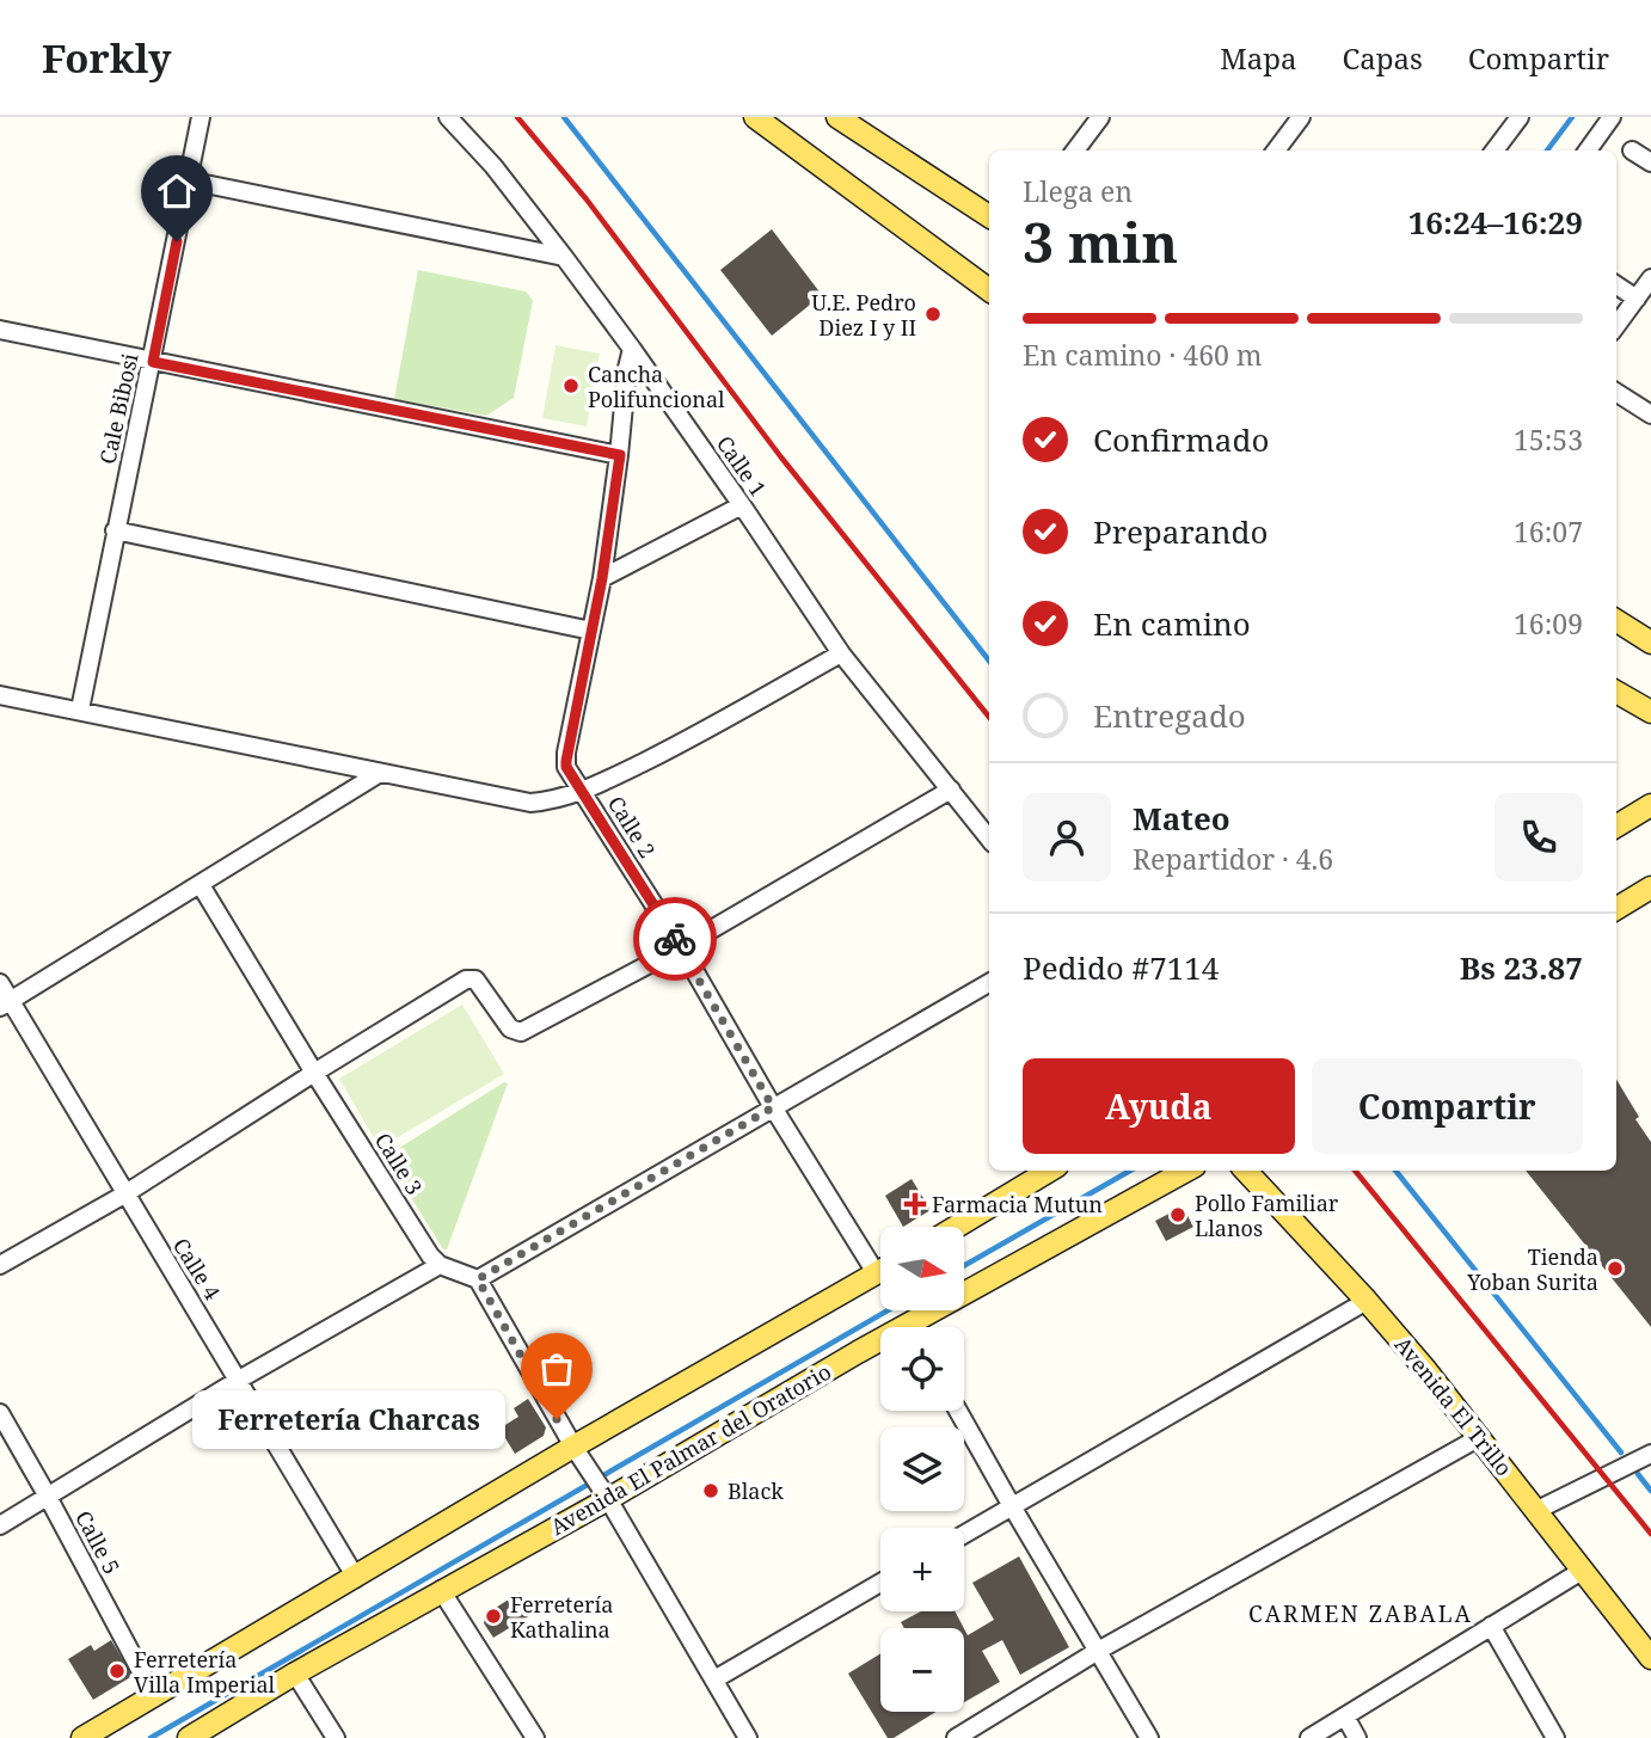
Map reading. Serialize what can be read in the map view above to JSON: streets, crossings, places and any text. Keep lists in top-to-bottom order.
{
  "streets": {
    "main road": ["Avenida El Trillo", "Avenida El Palmar del Oratorio"],
    "street": [
      "Cale Bibosi",
      "Calle 1",
      "Calle 2",
      "Calle 3",
      "Calle 4",
      "Calle 5"
    ]
  },
  "crossings": [
    ["Calle 1", "Calle 2"]
  ],
  "districts": ["CARMEN ZABALA"],
  "places": {
    "other": [
      "U.E. Pedro Diez I y II",
      "Cancha Polifuncional",
      "Pollo Familiar Llanos",
      "Tienda Yoban Surita",
      "Ferretería Charcas",
      "Black",
      "Ferretería Kathalina",
      "Ferretería Villa Imperial"
    ],
    "health": ["Farmacia Mutun"]
  },
  "north": "right",
  "page": {
    "header": "Forkly",
    "nav": ["Mapa", "Capas", "Compartir"],
    "heading": ["3 min", "Llega en", "16:24–16:29"],
    "panel": [
      "Mateo",
      "Repartidor · 4.6",
      "Pedido #7114",
      "Bs 23.87"
    ],
    "bar": "En camino · 460 m",
    "list": [
      ["Confirmado", "15:53"],
      ["Preparando", "16:07"],
      ["En camino", "16:09"],
      "Entregado"
    ],
    "buttons": ["Ayuda", "Compartir"],
    "map_buttons": ["+", "−"],
    "bubble": "Ferretería Charcas"
  }
}
